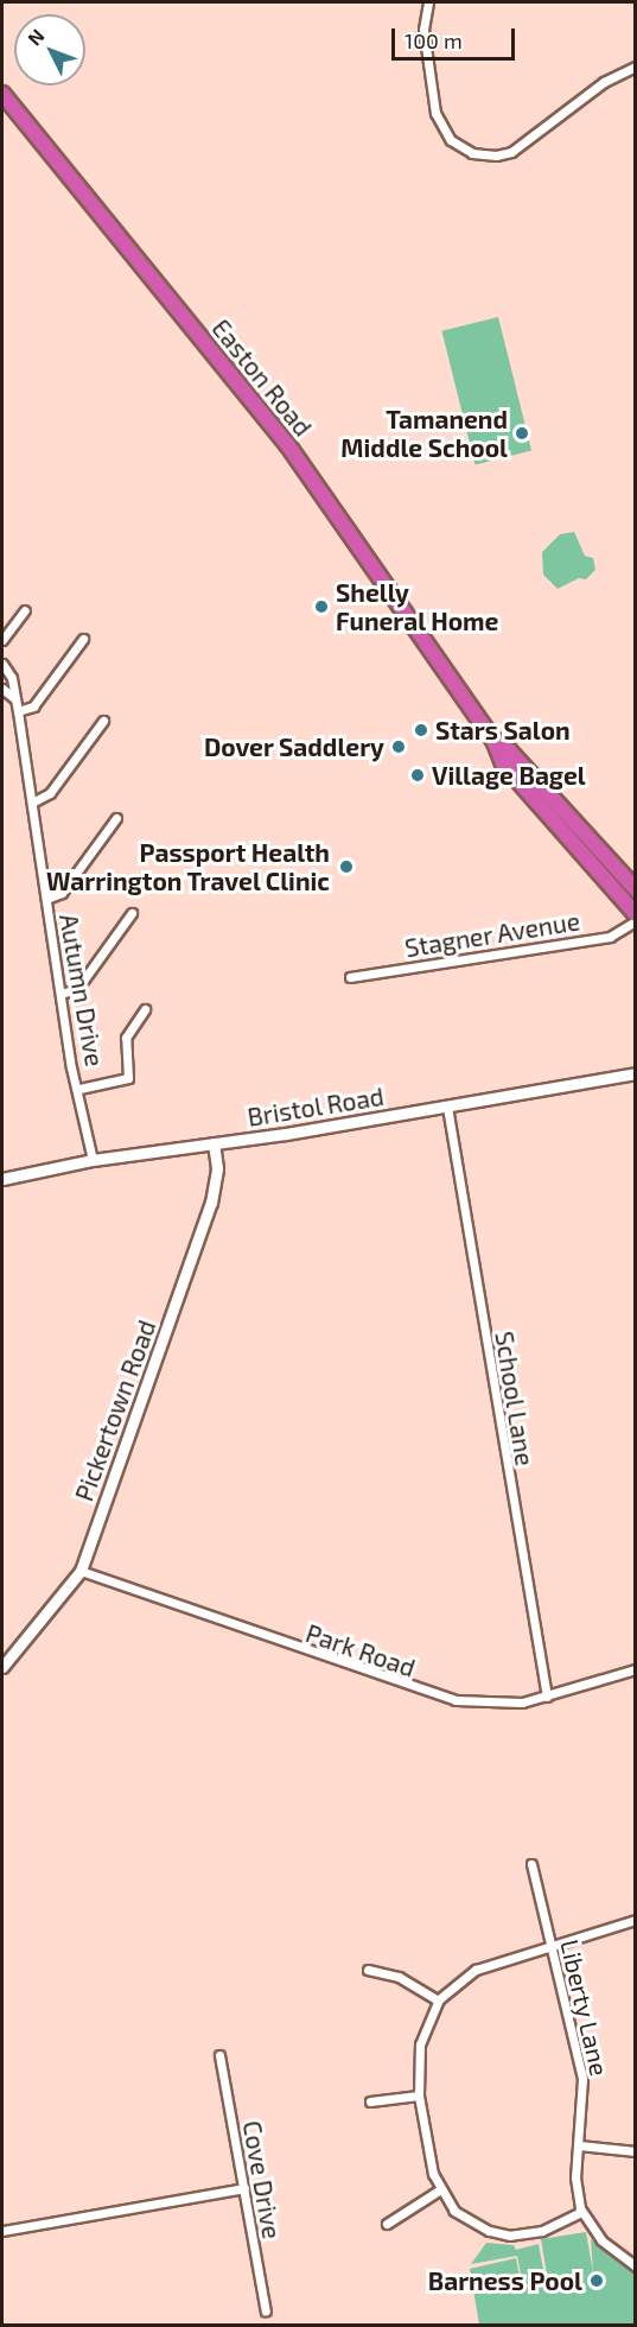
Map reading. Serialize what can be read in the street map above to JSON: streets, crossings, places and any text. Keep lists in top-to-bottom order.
{
  "streets": {
    "highway": ["Easton Road"],
    "main road": ["Bristol Road", "Pickertown Road"],
    "street": [
      "Stagner Avenue",
      "Autumn Drive",
      "School Lane",
      "Park Road",
      "Liberty Lane",
      "Cove Drive"
    ]
  },
  "crossings": [
    ["Autumn Drive", "Bristol Road"],
    ["Bristol Road", "School Lane"],
    ["Bristol Road", "Pickertown Road"],
    ["School Lane", "Park Road"],
    ["Pickertown Road", "Park Road"]
  ],
  "places": [
    "Tamanend Middle School",
    "Shelly Funeral Home",
    "Stars Salon",
    "Dover Saddlery",
    "Village Bagel",
    "Passport Health Warrington Travel Clinic",
    "Barness Pool"
  ],
  "scale_bar": "100 m",
  "north": "top left"
}
